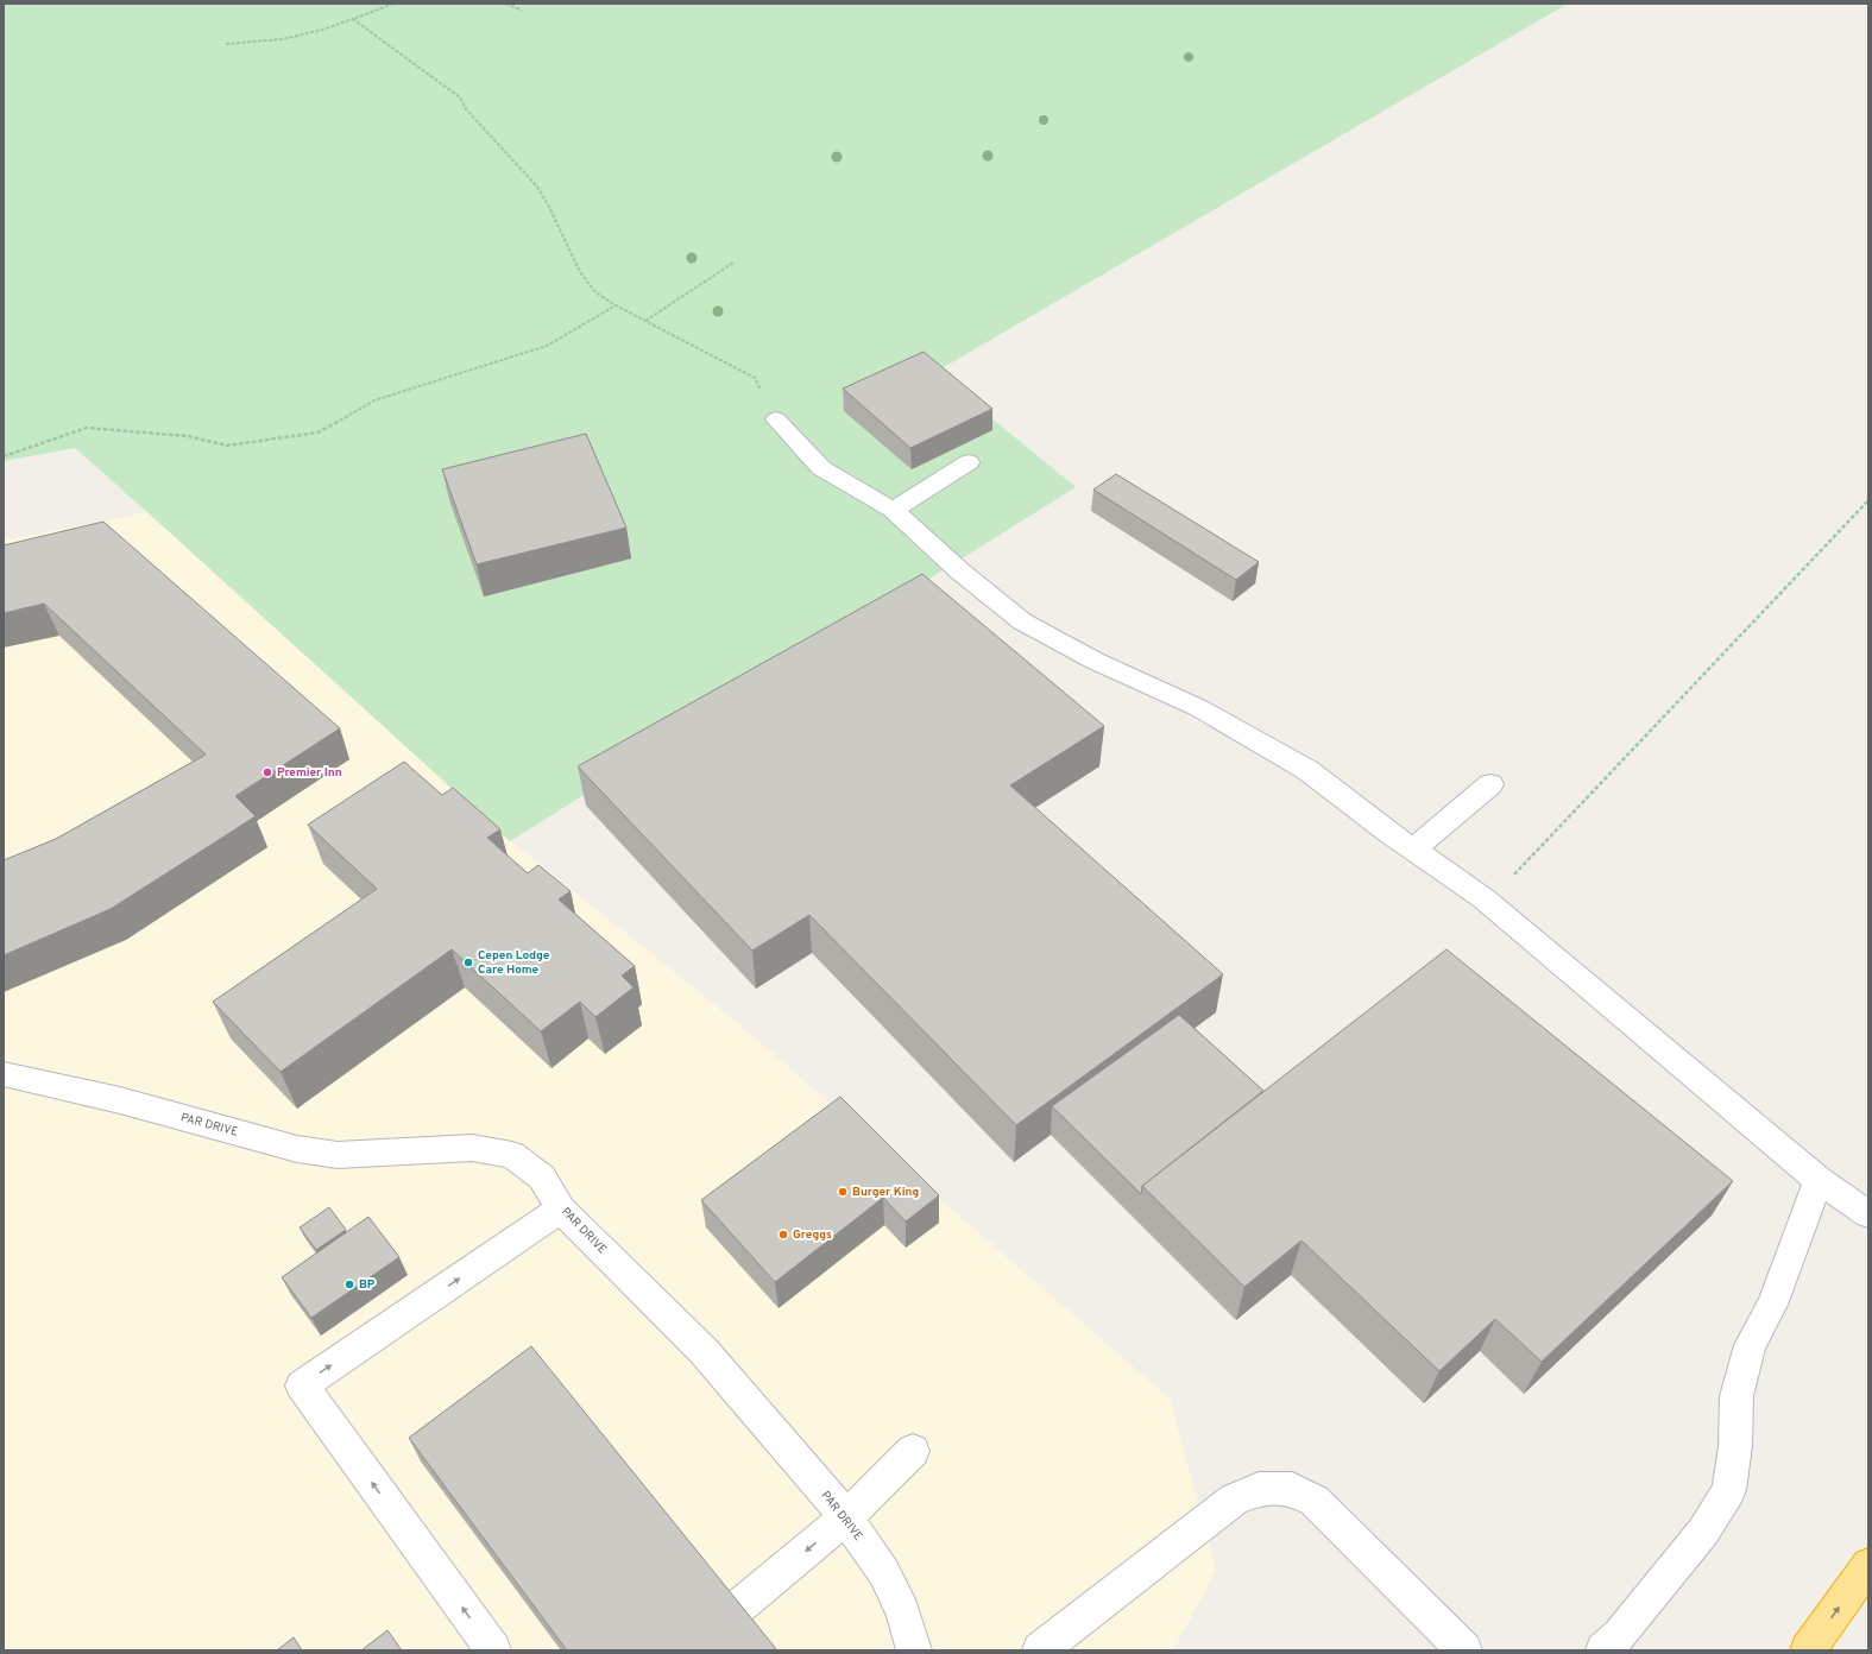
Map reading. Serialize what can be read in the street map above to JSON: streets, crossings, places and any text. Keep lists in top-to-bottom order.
{
  "streets": {
    "lane": ["PAR DRIVE"]
  },
  "places": [
    "Premier Inn",
    "Cepen Lodge Care Home",
    "Burger King",
    "Greggs",
    "BP"
  ]
}
